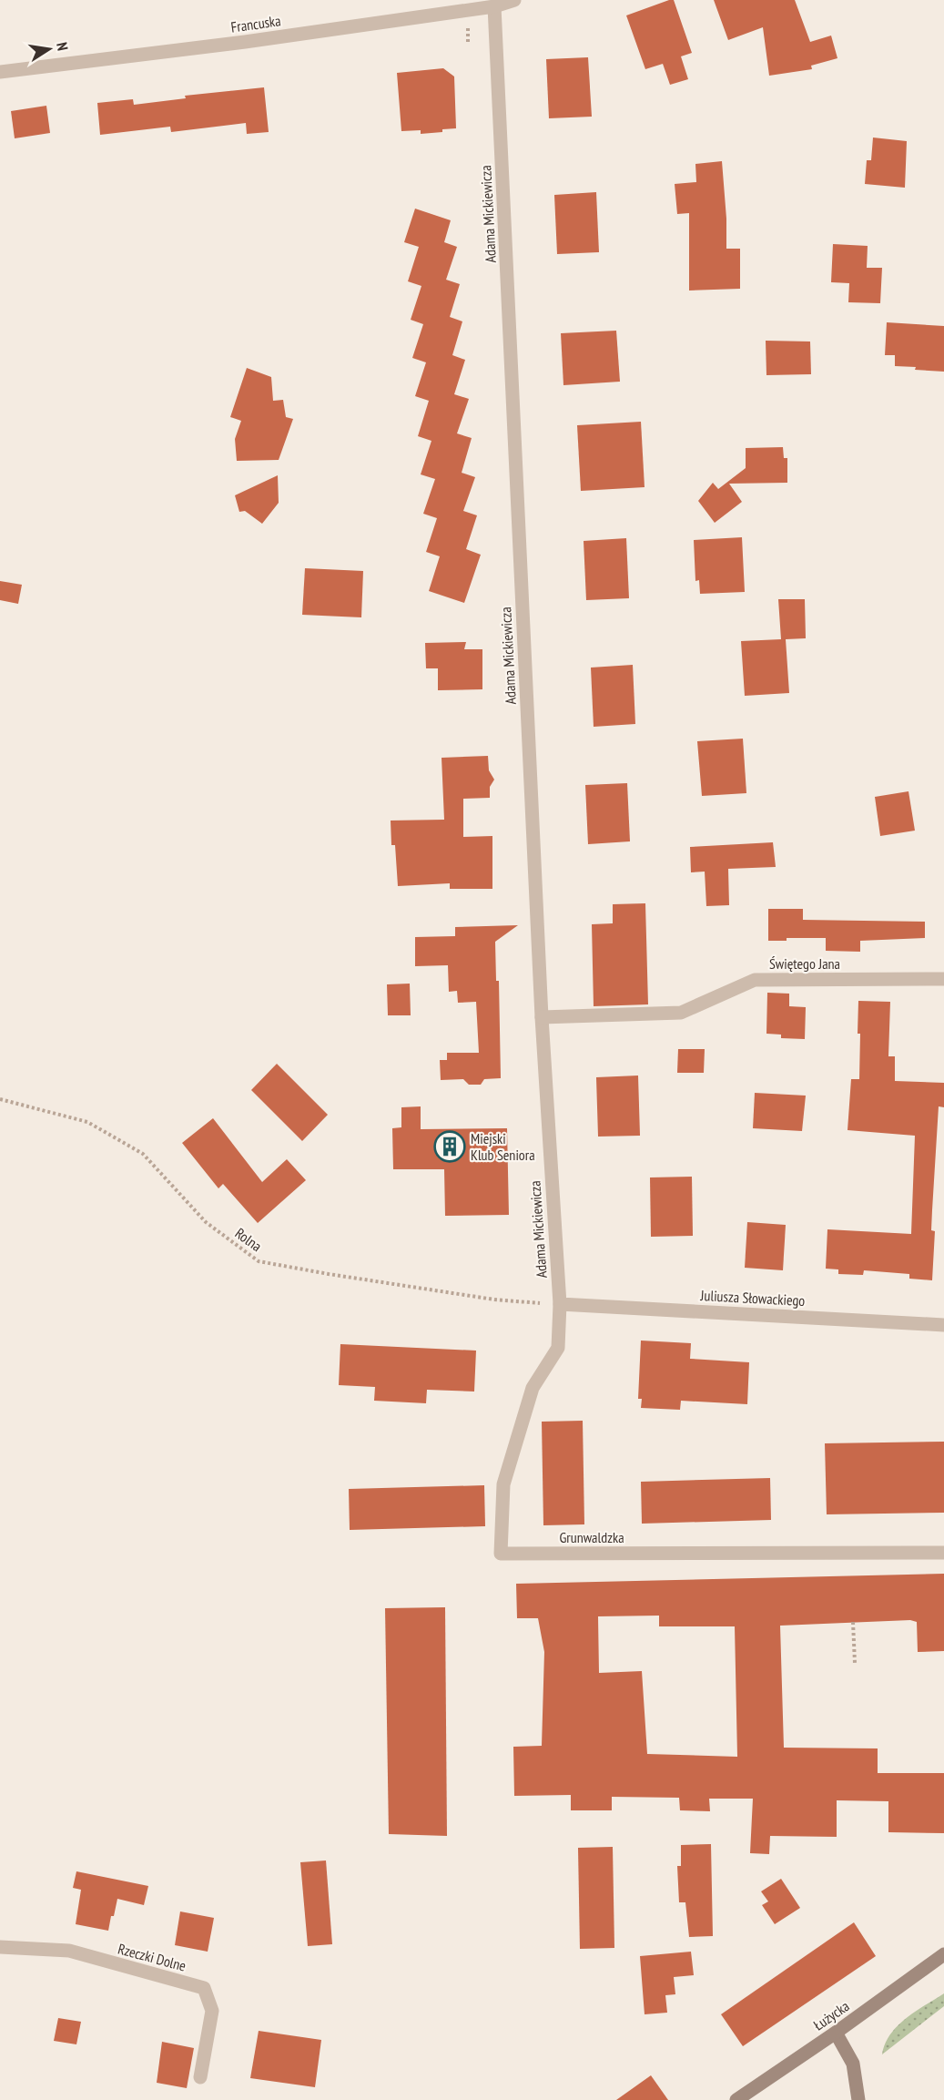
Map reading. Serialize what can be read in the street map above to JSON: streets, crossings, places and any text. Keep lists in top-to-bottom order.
{
  "streets": {
    "main road": ["Łużycka"],
    "street": [
      "Francuska",
      "Adama Mickiewicza",
      "Świętego Jana",
      "Juliusza Słowackiego",
      "Grunwaldzka",
      "Rzeczki Dolne"
    ],
    "path": ["Rolna"]
  },
  "crossings": [
    ["Francuska", "Adama Mickiewicza"],
    ["Adama Mickiewicza", "Świętego Jana"],
    ["Adama Mickiewicza", "Rolna"],
    ["Adama Mickiewicza", "Juliusza Słowackiego"],
    ["Adama Mickiewicza", "Grunwaldzka"],
    ["Rolna", "Juliusza Słowackiego"],
    ["Rolna", "Grunwaldzka"],
    ["Juliusza Słowackiego", "Grunwaldzka"]
  ],
  "places": {
    "building": ["Miejski Klub Seniora"]
  },
  "north": "right"
}
